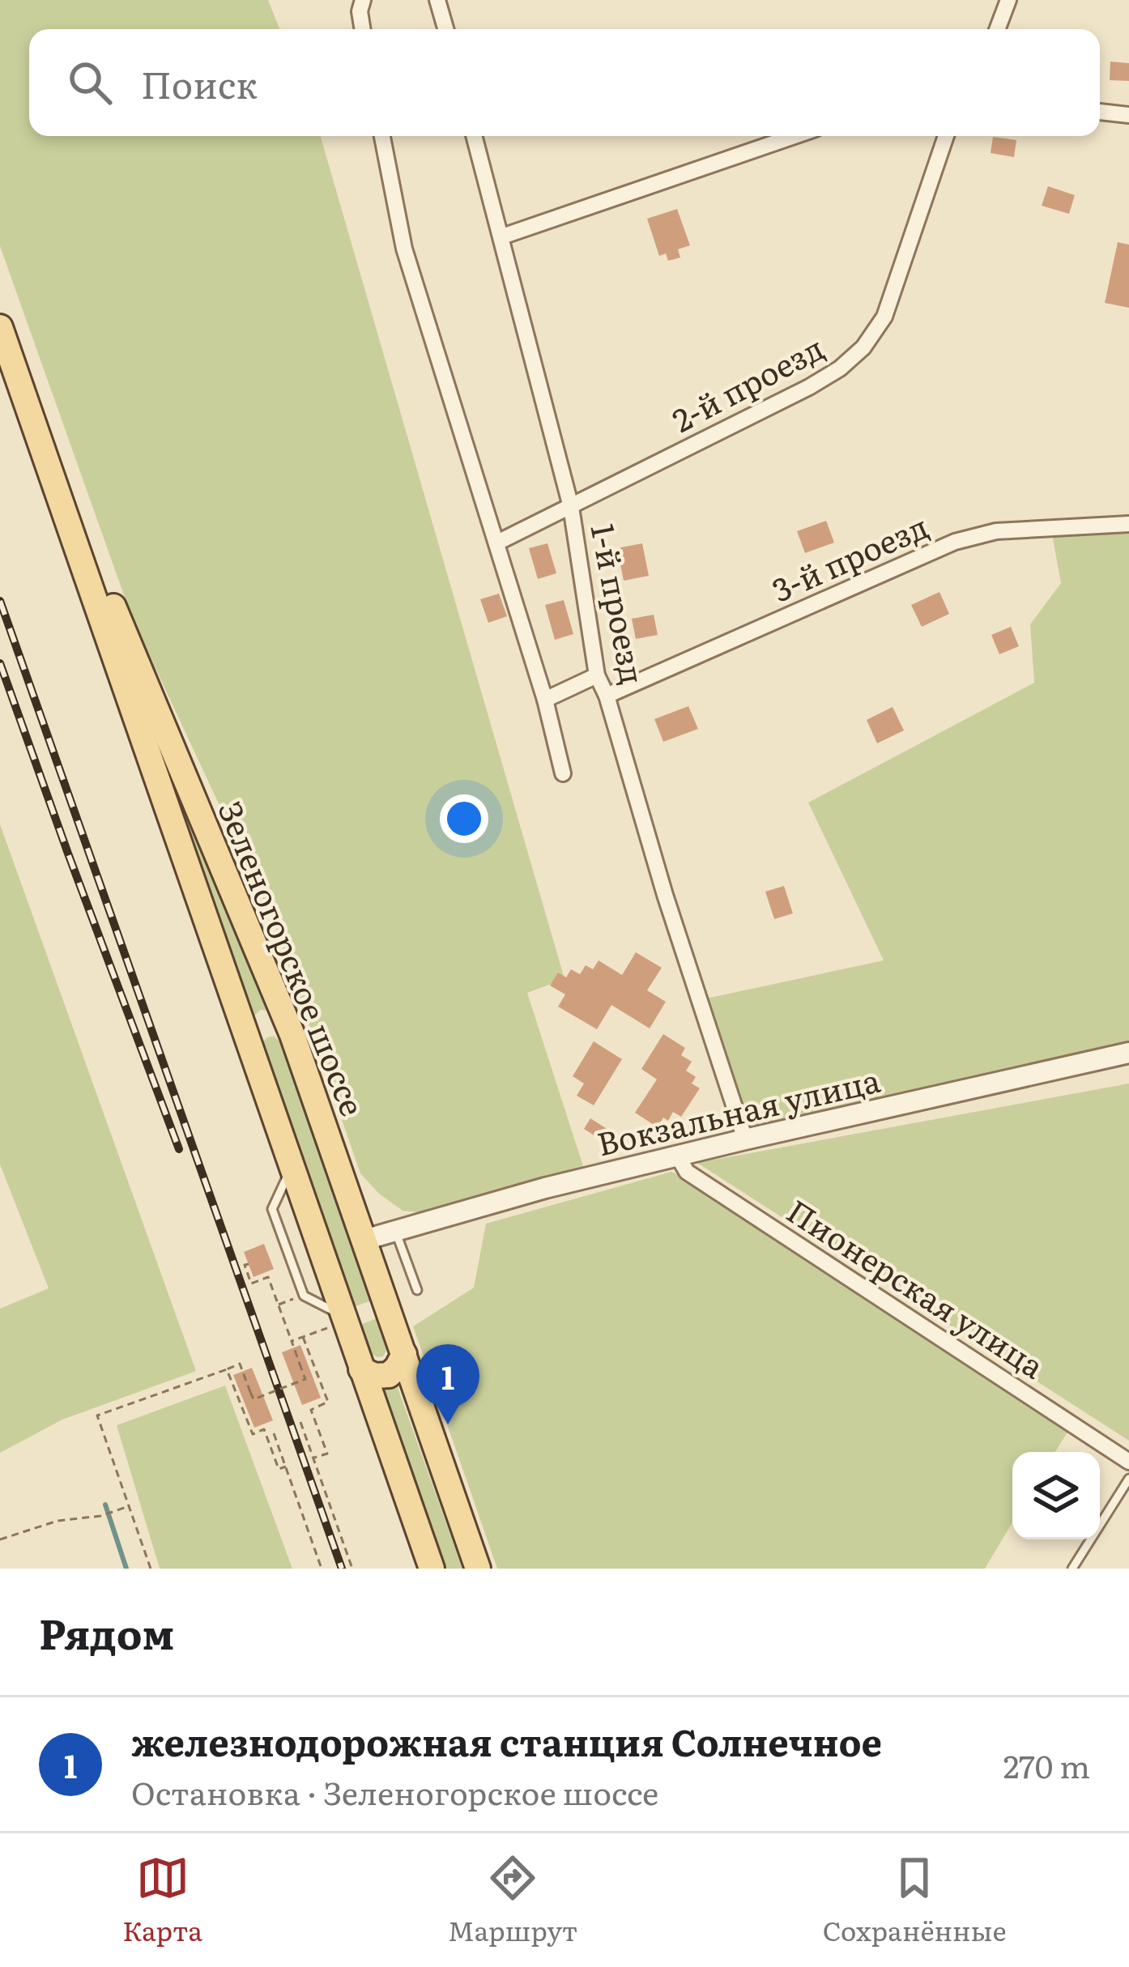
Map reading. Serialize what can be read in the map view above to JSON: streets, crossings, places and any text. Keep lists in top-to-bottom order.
{
  "streets": {
    "main road": ["Зеленогорское шоссе"],
    "street": [
      "2-й проезд",
      "3-й проезд",
      "1-й проезд",
      "Вокзальная улица",
      "Пионерская улица"
    ]
  },
  "crossings": [
    ["2-й проезд", "1-й проезд"],
    ["3-й проезд", "1-й проезд"],
    ["1-й проезд", "Вокзальная улица"],
    ["Зеленогорское шоссе", "Вокзальная улица"],
    ["Вокзальная улица", "Пионерская улица"]
  ],
  "page": {
    "search": "Поиск",
    "pins": "1",
    "heading": "Рядом",
    "list": [
      {
        "mark": "1",
        "name": "железнодорожная станция Солнечное",
        "note": "Остановка · Зеленогорское шоссе",
        "value": "270 m"
      }
    ],
    "nav": ["Карта", "Маршрут", "Сохранённые"]
  }
}
